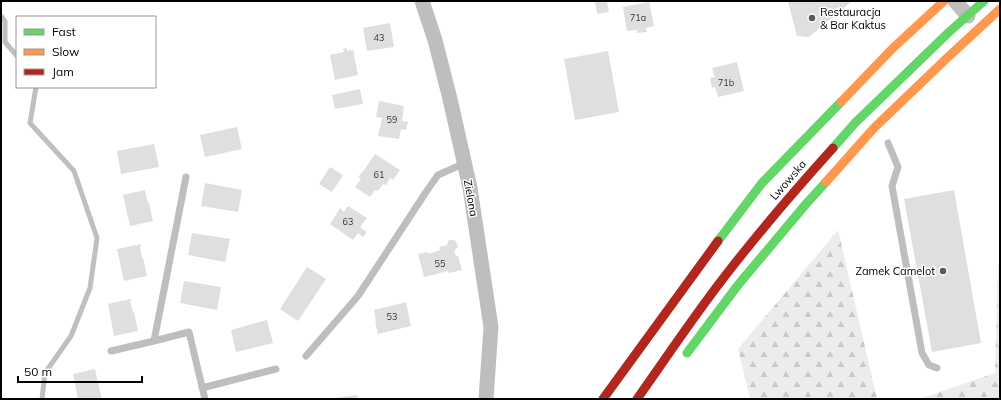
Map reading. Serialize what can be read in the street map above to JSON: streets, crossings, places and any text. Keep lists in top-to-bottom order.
{
  "streets": {
    "main road": ["Lwowska"],
    "street": ["Zielona"]
  },
  "places": ["Restauracja & Bar Kaktus", "Zamek Camelot"],
  "house_numbers": [
    "71a",
    "43",
    "71b",
    "59",
    "61",
    "63",
    "55",
    "53"
  ],
  "legend": ["Fast", "Slow", "Jam"],
  "scale_bar": "50 m"
}
